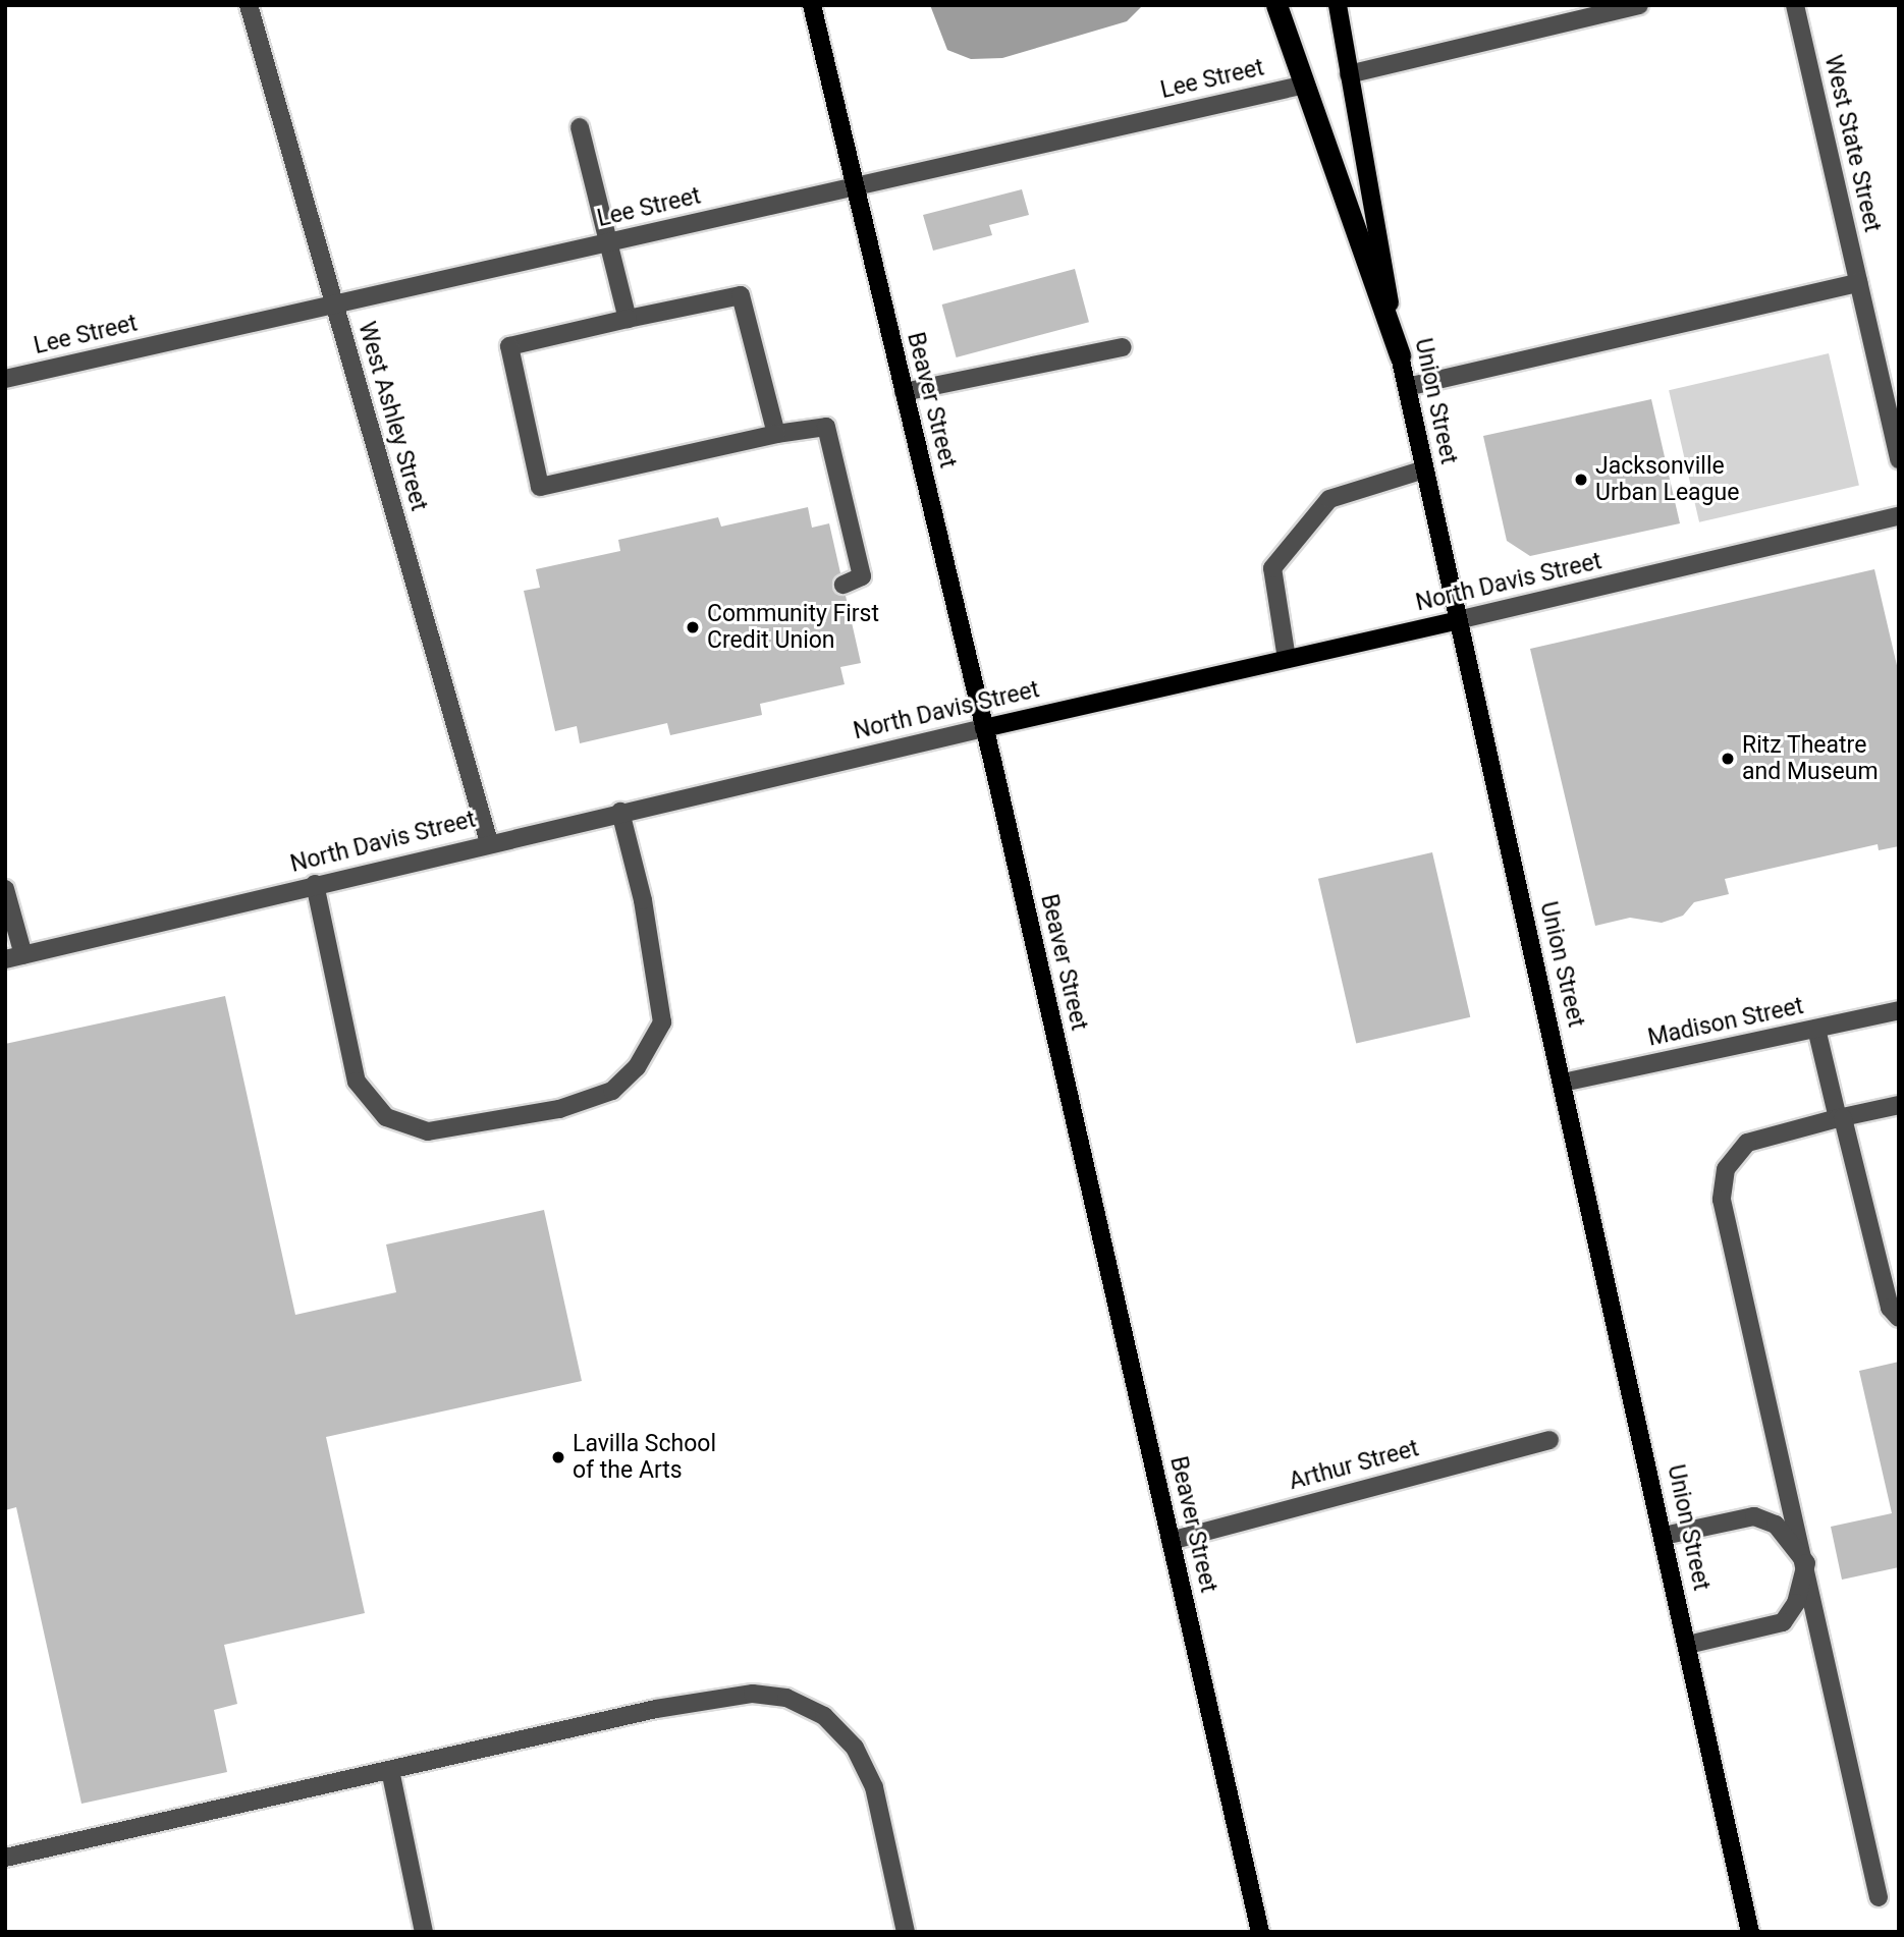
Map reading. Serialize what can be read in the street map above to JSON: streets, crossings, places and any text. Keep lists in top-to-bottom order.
{
  "streets": {
    "main road": ["Beaver Street", "Union Street", "North Davis Street"],
    "street": [
      "Lee Street",
      "West State Street",
      "West Ashley Street",
      "Madison Street",
      "Arthur Street"
    ]
  },
  "crossings": [
    ["Lee Street", "Beaver Street"],
    ["Lee Street", "West Ashley Street"],
    ["Beaver Street", "North Davis Street"],
    ["Beaver Street", "Arthur Street"],
    ["Union Street", "North Davis Street"],
    ["Union Street", "Madison Street"],
    ["West Ashley Street", "North Davis Street"]
  ],
  "places": [
    "Jacksonville Urban League",
    "Community First Credit Union",
    "Ritz Theatre and Museum",
    "Lavilla School of the Arts"
  ]
}
